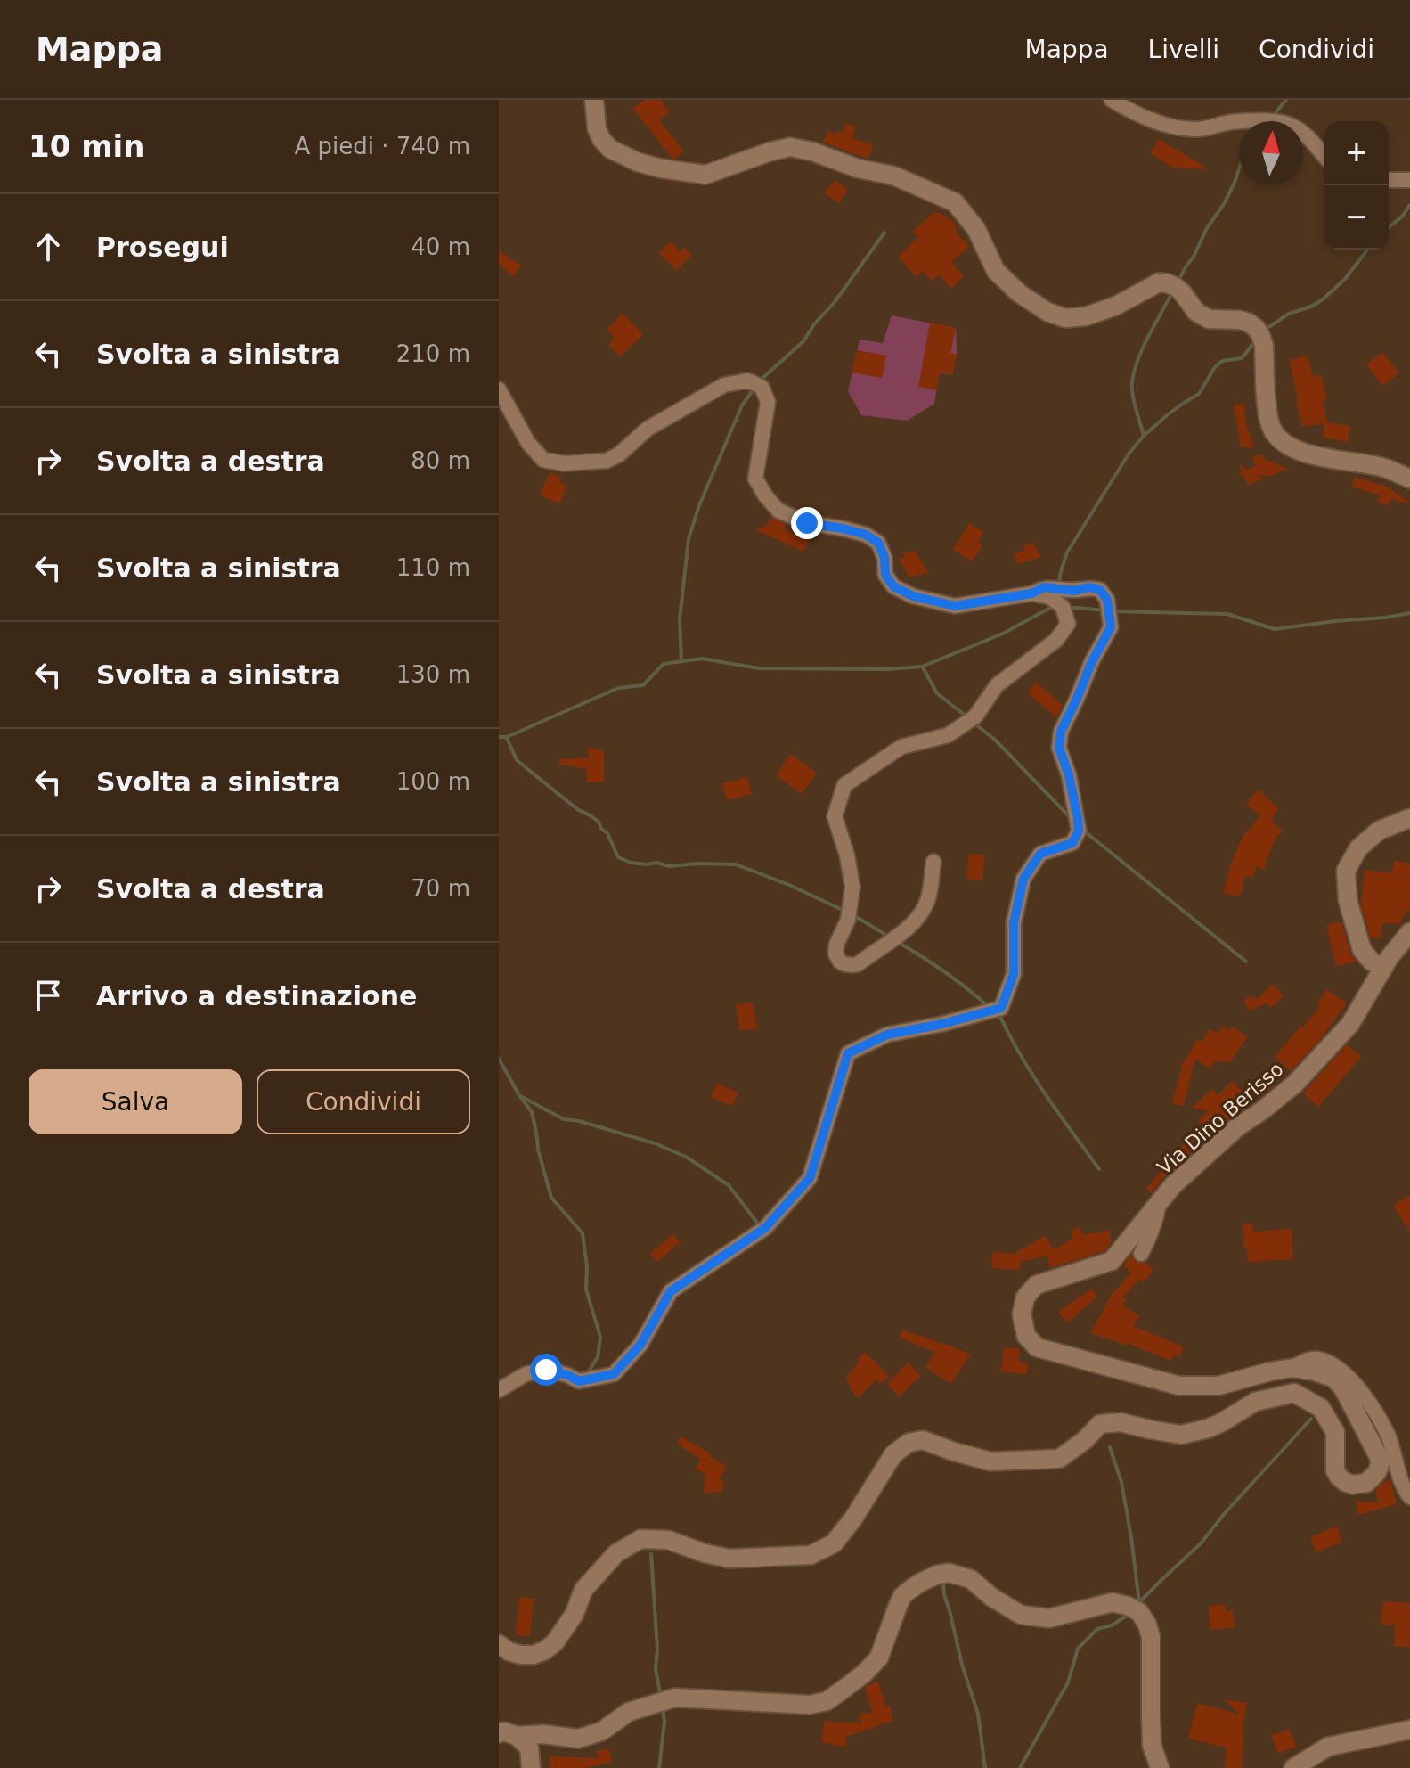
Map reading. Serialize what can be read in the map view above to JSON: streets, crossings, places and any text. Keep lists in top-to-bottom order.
{
  "streets": {
    "street": ["Via Dino Berisso"]
  },
  "north": "top",
  "page": {
    "header": "Mappa",
    "nav": ["Mappa", "Livelli", "Condividi"],
    "heading": ["10 min", "A piedi · 740 m"],
    "map_buttons": ["+", "−"],
    "list": [
      ["Prosegui", "40 m"],
      ["Svolta a sinistra", "210 m"],
      ["Svolta a destra", "80 m"],
      ["Svolta a sinistra", "110 m"],
      ["Svolta a sinistra", "130 m"],
      ["Svolta a sinistra", "100 m"],
      ["Svolta a destra", "70 m"],
      "Arrivo a destinazione"
    ],
    "buttons": ["Salva", "Condividi"]
  }
}
